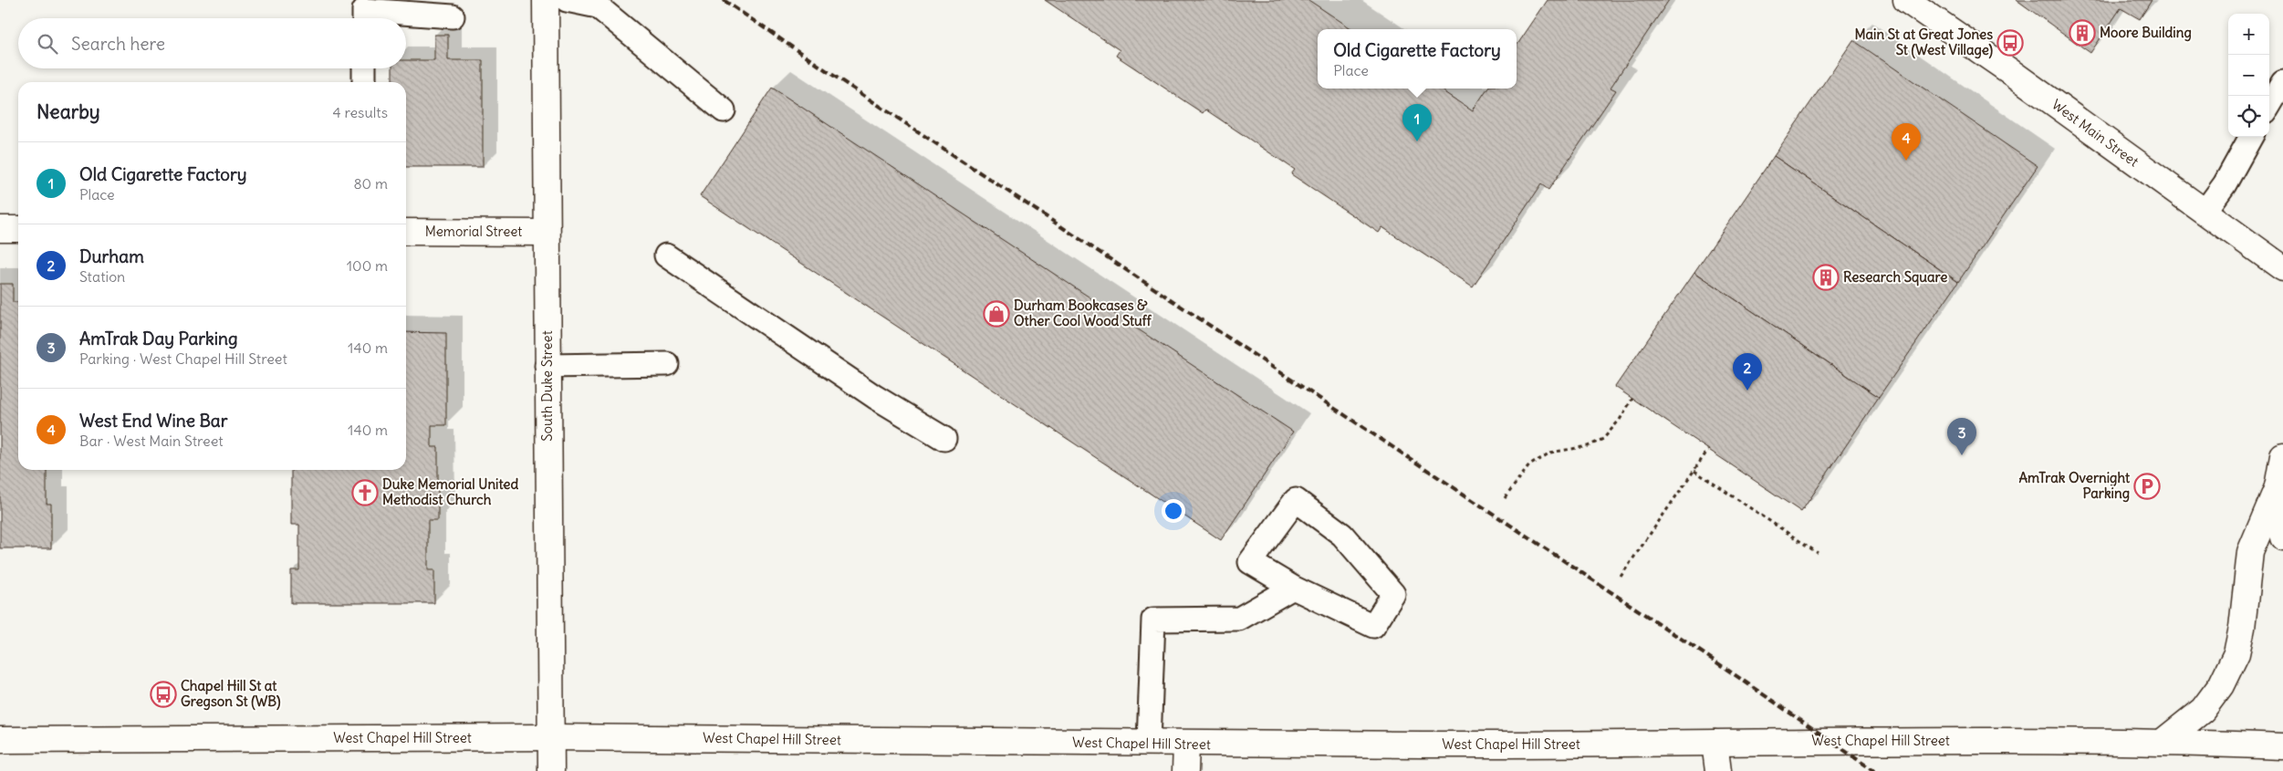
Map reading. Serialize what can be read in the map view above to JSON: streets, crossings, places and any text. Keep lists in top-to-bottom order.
{
  "streets": {
    "main road": [
      "West Main Street",
      "Memorial Street",
      "South Duke Street",
      "West Chapel Hill Street"
    ]
  },
  "crossings": [
    ["Memorial Street", "South Duke Street"],
    ["South Duke Street", "West Chapel Hill Street"]
  ],
  "places": {
    "building": ["Moore Building", "Research Square"],
    "bus stop": ["Main St at Great Jones St (West Village)", "Chapel Hill St at Gregson St (WB)"],
    "shop": ["Durham Bookcases & Other Cool Wood Stuff"],
    "parking": ["AmTrak Overnight Parking"],
    "church": ["Duke Memorial United Methodist Church"]
  },
  "page": {
    "map_buttons": ["+", "−"],
    "search": "Search here",
    "popup": ["Old Cigarette Factory", "Place"],
    "heading": ["Nearby", "4 results"],
    "pins": [
      "1",
      "4",
      "2",
      "3"
    ],
    "list": [
      {
        "mark": "1",
        "name": "Old Cigarette Factory",
        "note": "Place",
        "value": "80 m"
      },
      {
        "mark": "2",
        "name": "Durham",
        "note": "Station",
        "value": "100 m"
      },
      {
        "mark": "3",
        "name": "AmTrak Day Parking",
        "note": "Parking · West Chapel Hill Street",
        "value": "140 m"
      },
      {
        "mark": "4",
        "name": "West End Wine Bar",
        "note": "Bar · West Main Street",
        "value": "140 m"
      }
    ]
  }
}
